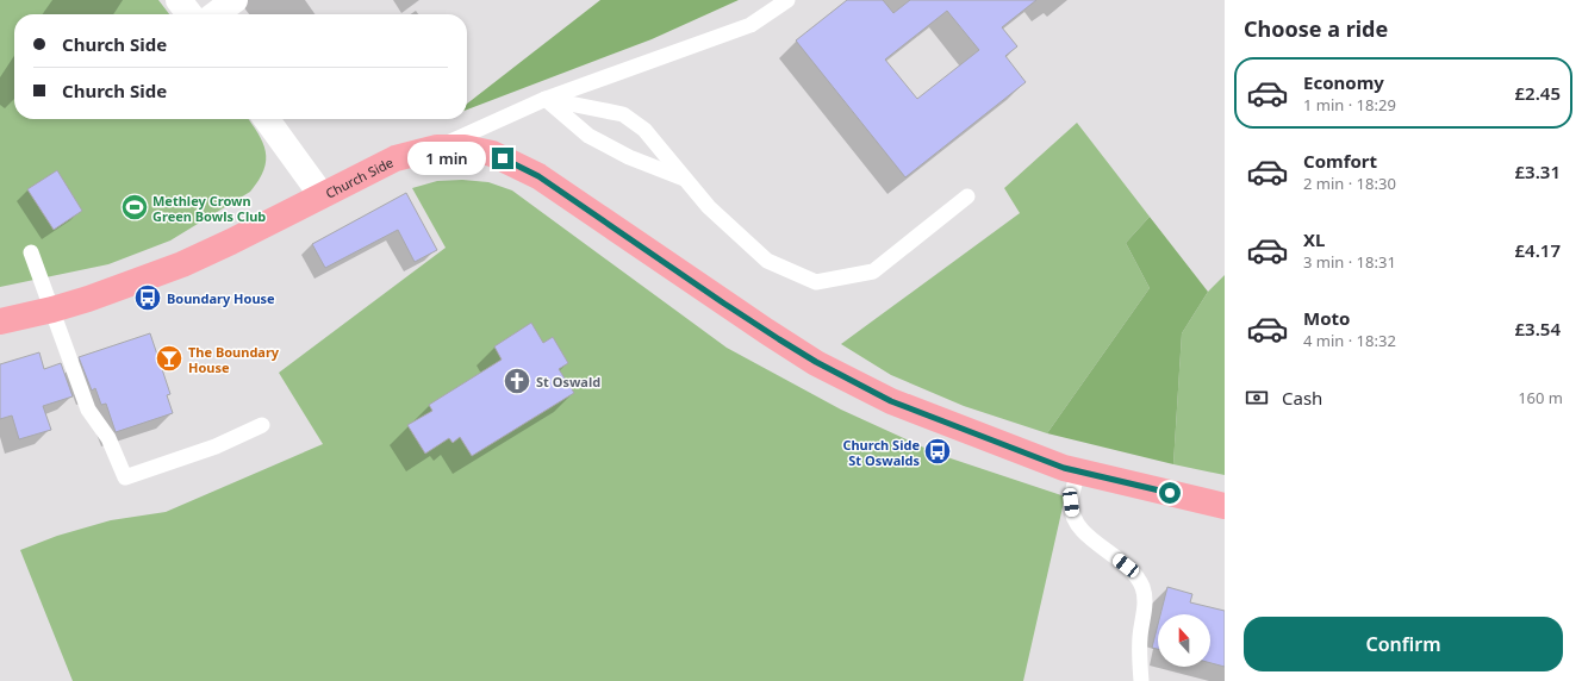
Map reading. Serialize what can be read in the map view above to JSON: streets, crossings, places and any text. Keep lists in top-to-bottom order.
{
  "streets": {
    "main road": ["Church Side"]
  },
  "places": {
    "sports": ["Methley Crown Green Bowls Club"],
    "bus stop": ["Boundary House", "Church Side St Oswalds"],
    "bar": ["The Boundary House"],
    "church": ["St Oswald"]
  },
  "north": "top",
  "page": {
    "heading": "Choose a ride",
    "banner": ["Church Side", "Church Side"],
    "list": [
      {
        "name": "Economy",
        "note": "1 min · 18:29",
        "value": "£2.45"
      },
      {
        "name": "Comfort",
        "note": "2 min · 18:30",
        "value": "£3.31"
      },
      {
        "name": "XL",
        "note": "3 min · 18:31",
        "value": "£4.17"
      },
      {
        "name": "Moto",
        "note": "4 min · 18:32",
        "value": "£3.54"
      }
    ],
    "bubble": "1 min",
    "pay": ["Cash", "160 m"],
    "buttons": "Confirm"
  }
}
